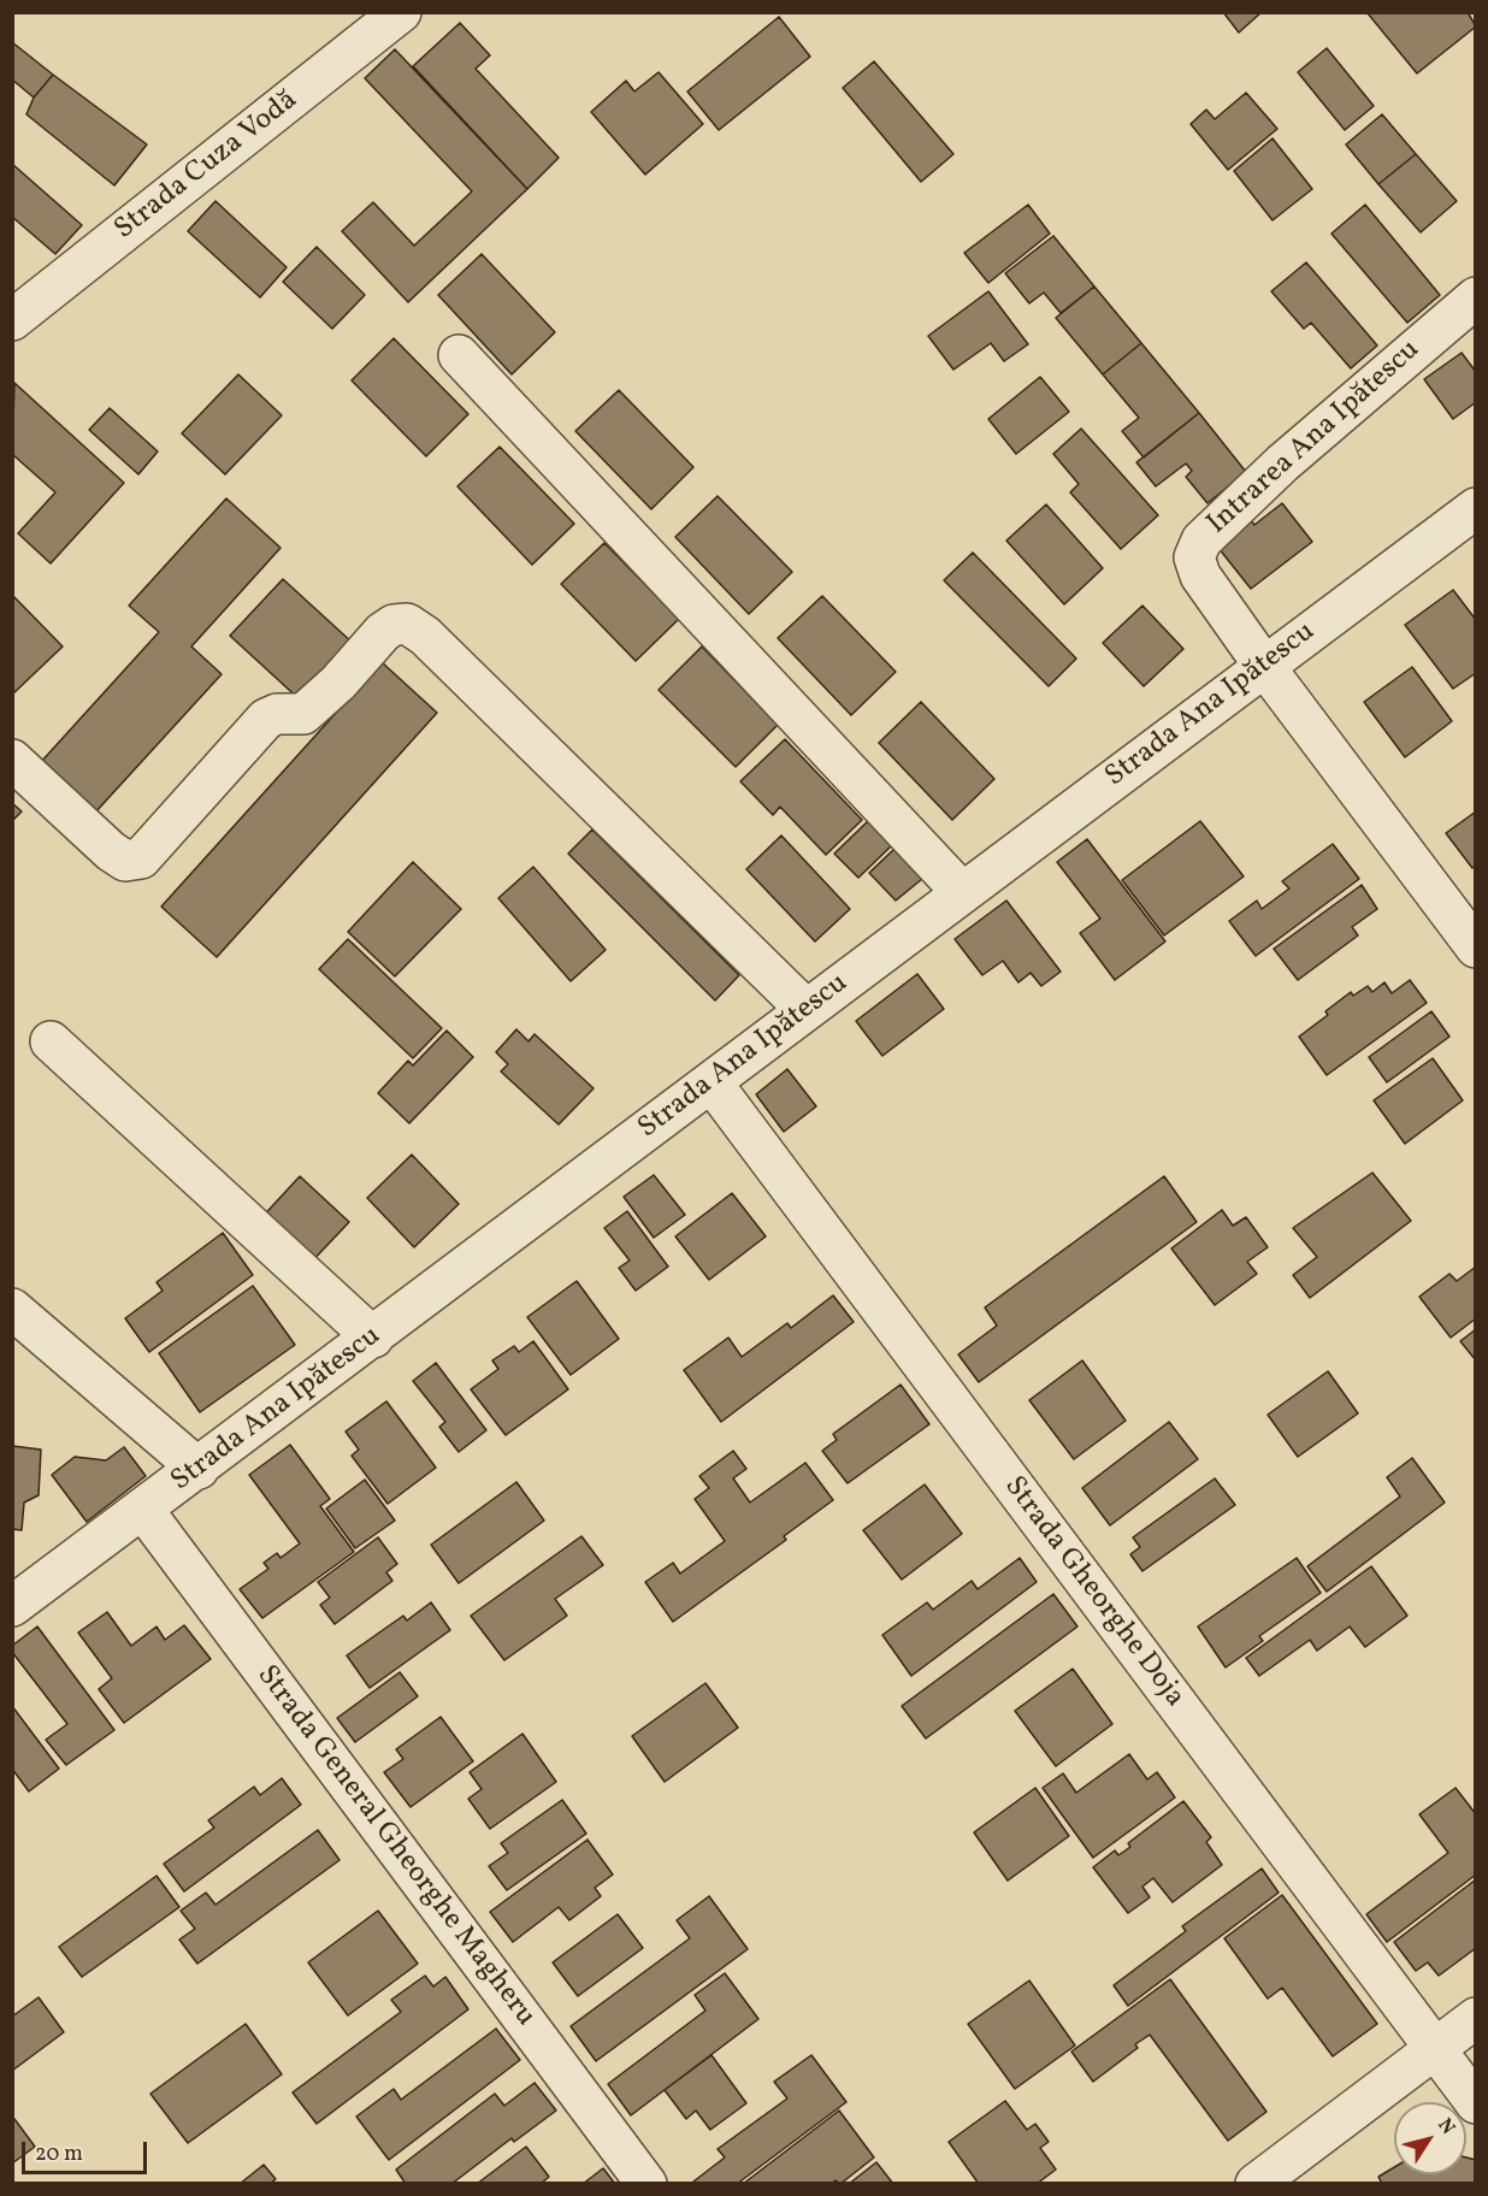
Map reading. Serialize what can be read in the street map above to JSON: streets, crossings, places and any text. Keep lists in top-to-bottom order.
{
  "streets": {
    "street": [
      "Strada Cuza Vodă",
      "Intrarea Ana Ipătescu",
      "Strada Ana Ipătescu",
      "Strada Gheorghe Doja",
      "Strada General Gheorghe Magheru"
    ]
  },
  "crossings": [
    ["Intrarea Ana Ipătescu", "Strada Ana Ipătescu"],
    ["Strada Ana Ipătescu", "Strada Gheorghe Doja"],
    ["Strada Ana Ipătescu", "Strada General Gheorghe Magheru"]
  ],
  "scale_bar": "20 m",
  "north": "top right"
}
